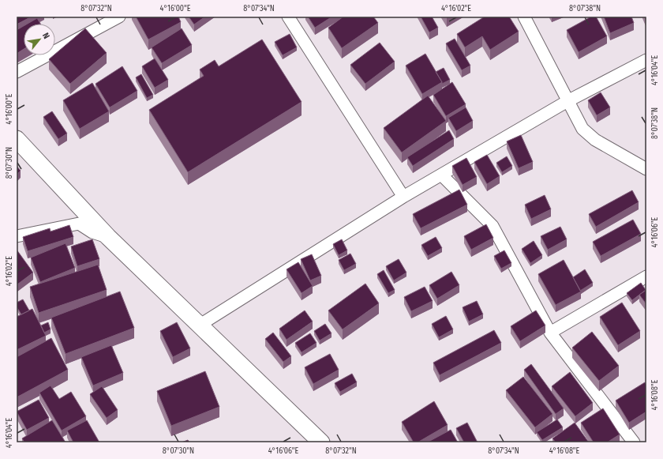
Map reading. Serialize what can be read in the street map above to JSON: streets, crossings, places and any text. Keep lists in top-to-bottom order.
{
  "north": "top right",
  "coordinates": [
    "8°07'32\"N",
    "4°16'00\"E",
    "8°07'34\"N",
    "4°16'02\"E",
    "8°07'38\"N",
    "4°16'04\"E",
    "8°07'30\"N",
    "4°16'06\"E",
    "4°16'08\"E"
  ]
}
